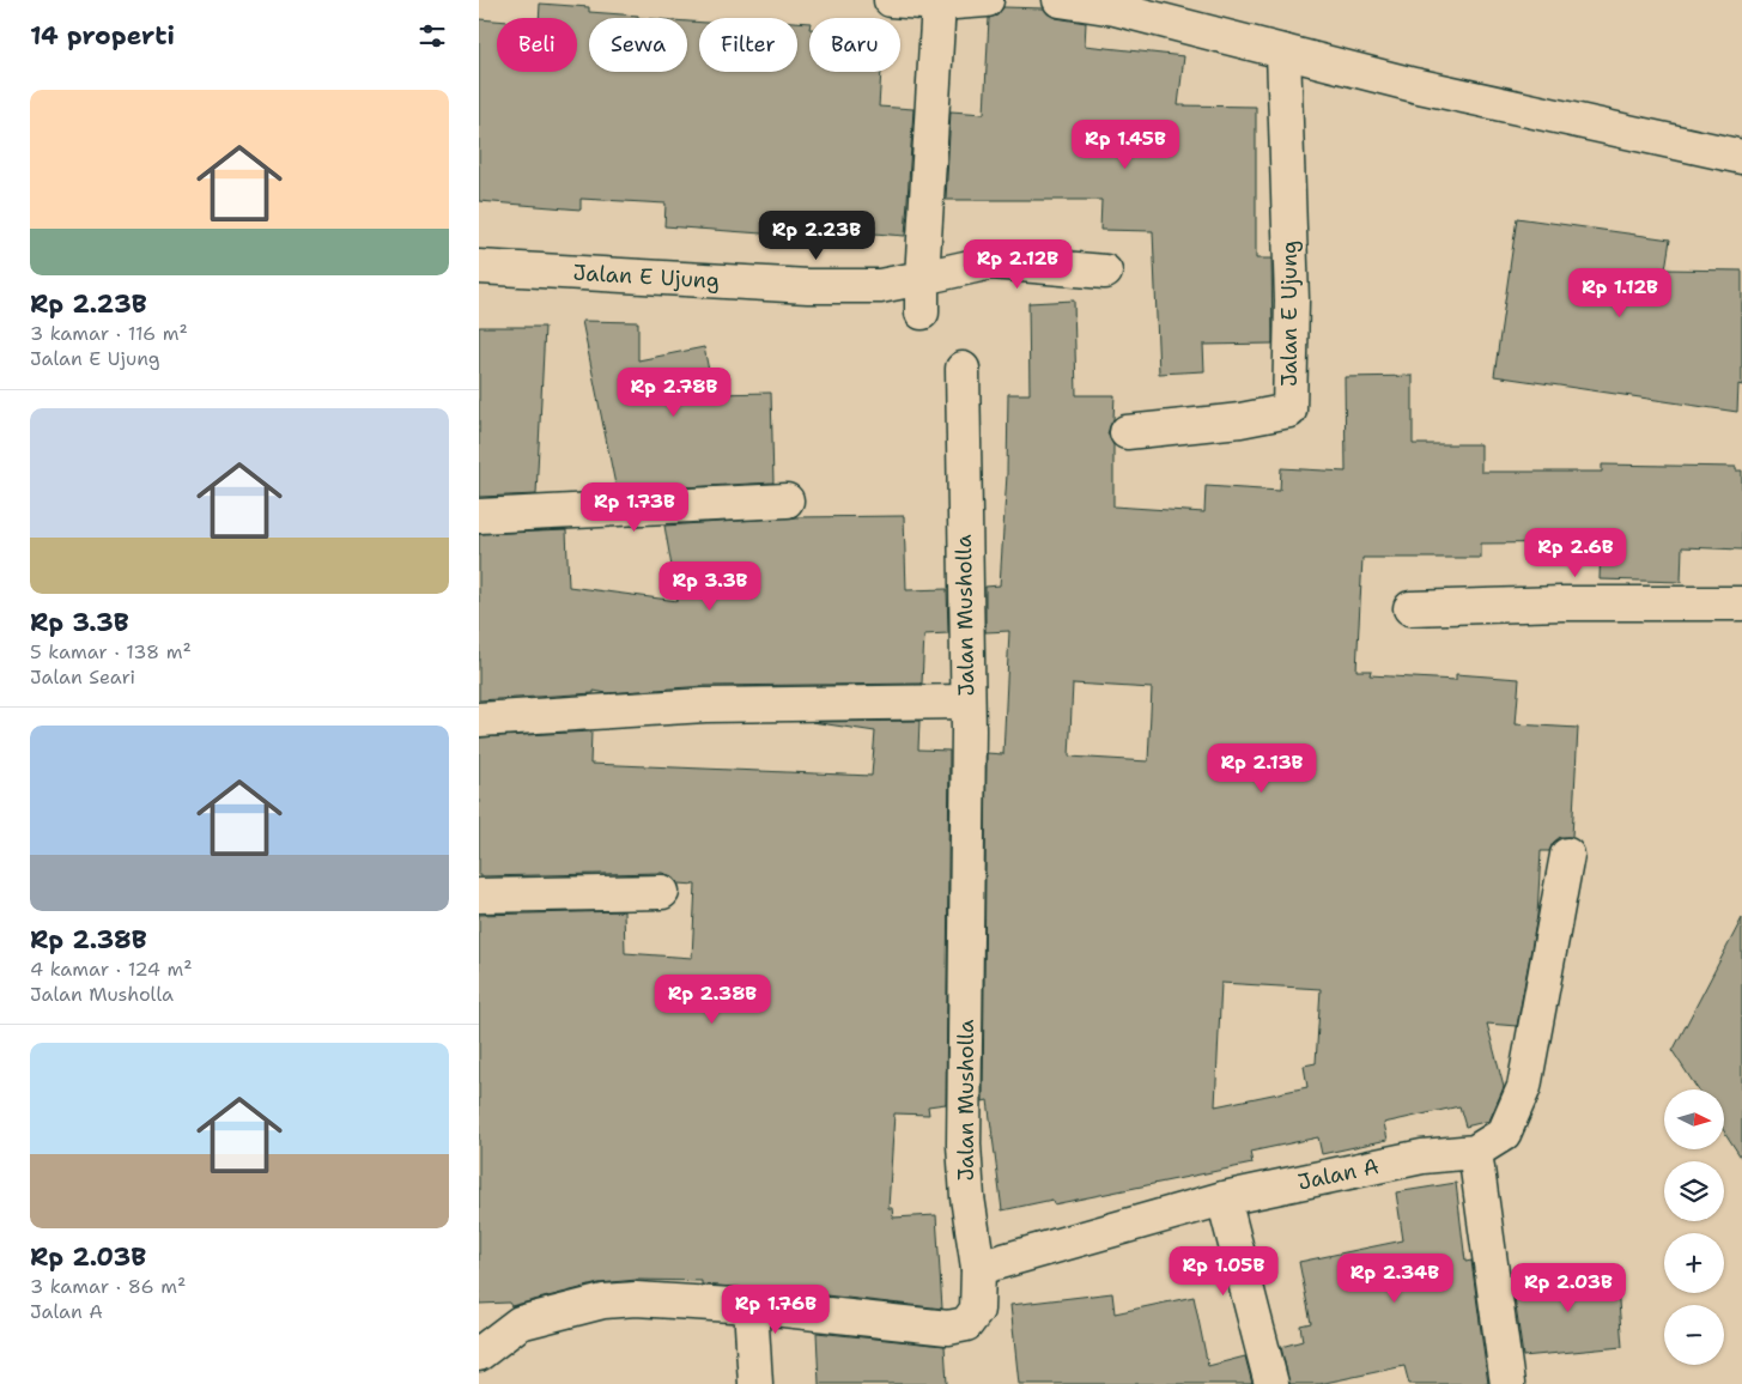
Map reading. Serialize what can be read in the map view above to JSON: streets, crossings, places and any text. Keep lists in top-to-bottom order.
{
  "streets": {
    "street": ["Jalan E Ujung", "Jalan Musholla", "Jalan A"]
  },
  "crossings": [
    ["Jalan Musholla", "Jalan A"]
  ],
  "north": "right",
  "page": {
    "heading": "14 properti",
    "chip": [
      "Beli",
      "Sewa",
      "Filter",
      "Baru"
    ],
    "list": [
      {
        "name": "Rp 2.23B",
        "note": "3 kamar · 116 m² · Jalan E Ujung"
      },
      {
        "name": "Rp 3.3B",
        "note": "5 kamar · 138 m² · Jalan Seari"
      },
      {
        "name": "Rp 2.38B",
        "note": "4 kamar · 124 m² · Jalan Musholla"
      },
      {
        "name": "Rp 2.03B",
        "note": "3 kamar · 86 m² · Jalan A"
      }
    ],
    "price": [
      "Rp 1.45B",
      "Rp 2.23B",
      "Rp 2.12B",
      "Rp 1.12B",
      "Rp 2.78B",
      "Rp 1.73B",
      "Rp 2.6B",
      "Rp 3.3B",
      "Rp 2.13B",
      "Rp 2.38B",
      "Rp 1.05B",
      "Rp 2.34B",
      "Rp 2.03B",
      "Rp 1.76B"
    ],
    "map_buttons": ["+", "−"]
  }
}
